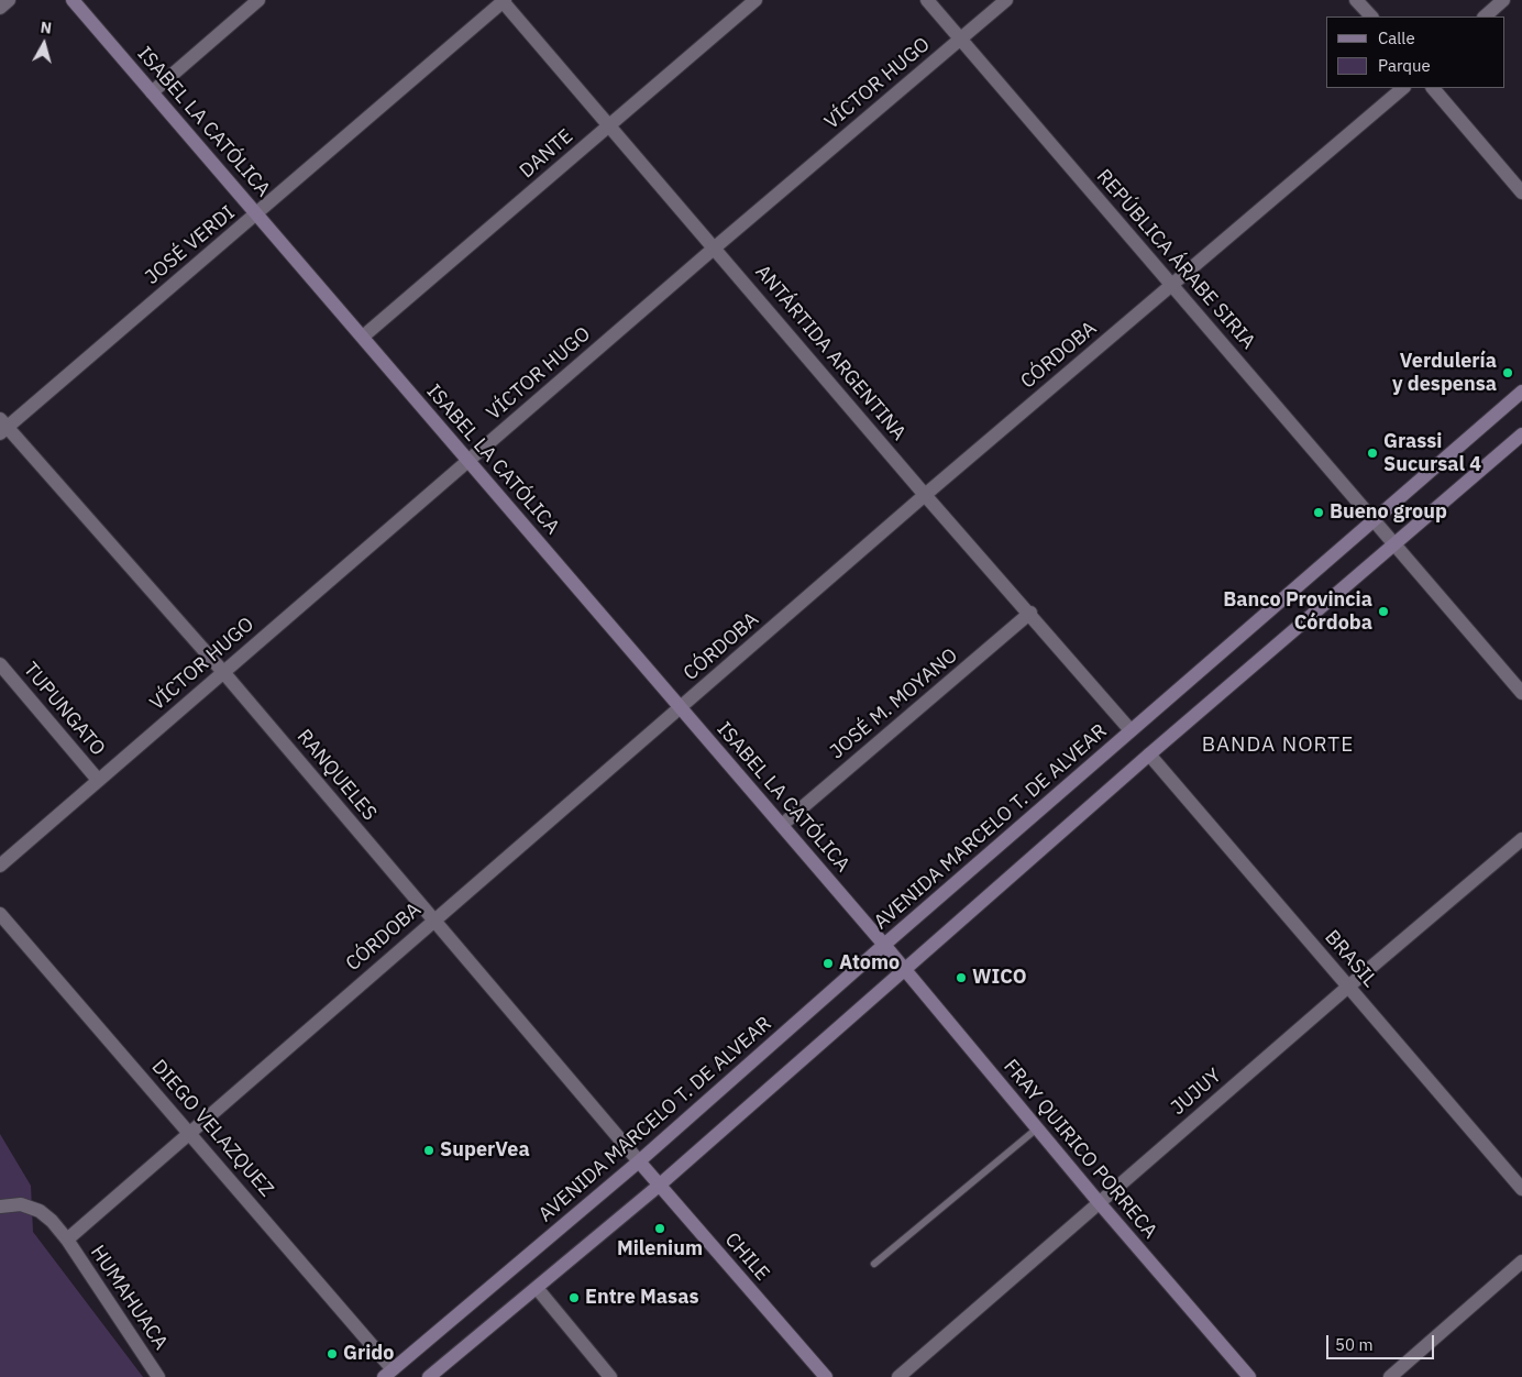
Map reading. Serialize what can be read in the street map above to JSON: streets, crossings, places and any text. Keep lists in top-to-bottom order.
{
  "streets": {
    "main road": [
      "ISABEL LA CATÓLICA",
      "AVENIDA MARCELO T. DE ALVEAR",
      "FRAY QUIRICO PORRECA",
      "CHILE"
    ],
    "street": [
      "VÍCTOR HUGO",
      "DANTE",
      "JOSÉ VERDI",
      "REPÚBLICA ÁRABE SIRIA",
      "ANTÁRTIDA ARGENTINA",
      "CÓRDOBA",
      "JOSÉ M. MOYANO",
      "TUPUNGATO",
      "RANQUELES",
      "BRASIL",
      "JUJUY",
      "DIEGO VELAZQUEZ",
      "HUMAHUACA"
    ]
  },
  "crossings": [
    ["VÍCTOR HUGO", "ISABEL LA CATÓLICA"],
    ["VÍCTOR HUGO", "REPÚBLICA ÁRABE SIRIA"],
    ["VÍCTOR HUGO", "ANTÁRTIDA ARGENTINA"],
    ["VÍCTOR HUGO", "TUPUNGATO"],
    ["VÍCTOR HUGO", "RANQUELES"],
    ["ISABEL LA CATÓLICA", "DANTE"],
    ["ISABEL LA CATÓLICA", "JOSÉ VERDI"],
    ["ISABEL LA CATÓLICA", "CÓRDOBA"],
    ["ISABEL LA CATÓLICA", "JOSÉ M. MOYANO"],
    ["ISABEL LA CATÓLICA", "AVENIDA MARCELO T. DE ALVEAR"],
    ["ISABEL LA CATÓLICA", "FRAY QUIRICO PORRECA"],
    ["DANTE", "ANTÁRTIDA ARGENTINA"],
    ["JOSÉ VERDI", "ANTÁRTIDA ARGENTINA"],
    ["JOSÉ VERDI", "RANQUELES"],
    ["REPÚBLICA ÁRABE SIRIA", "CÓRDOBA"],
    ["REPÚBLICA ÁRABE SIRIA", "AVENIDA MARCELO T. DE ALVEAR"],
    ["ANTÁRTIDA ARGENTINA", "CÓRDOBA"],
    ["ANTÁRTIDA ARGENTINA", "JOSÉ M. MOYANO"],
    ["ANTÁRTIDA ARGENTINA", "AVENIDA MARCELO T. DE ALVEAR"],
    ["CÓRDOBA", "RANQUELES"],
    ["CÓRDOBA", "DIEGO VELAZQUEZ"],
    ["CÓRDOBA", "HUMAHUACA"],
    ["RANQUELES", "AVENIDA MARCELO T. DE ALVEAR"],
    ["RANQUELES", "CHILE"],
    ["AVENIDA MARCELO T. DE ALVEAR", "DIEGO VELAZQUEZ"],
    ["AVENIDA MARCELO T. DE ALVEAR", "FRAY QUIRICO PORRECA"],
    ["AVENIDA MARCELO T. DE ALVEAR", "CHILE"],
    ["BRASIL", "JUJUY"],
    ["JUJUY", "FRAY QUIRICO PORRECA"]
  ],
  "districts": ["BANDA NORTE"],
  "places": [
    "Verdulería y despensa",
    "Grassi Sucursal 4",
    "Bueno group",
    "Banco Provincia Córdoba",
    "Atomo",
    "WICO",
    "SuperVea",
    "Milenium",
    "Entre Masas",
    "Grido"
  ],
  "legend": ["Calle", "Parque"],
  "scale_bar": "50 m",
  "north": "top"
}
